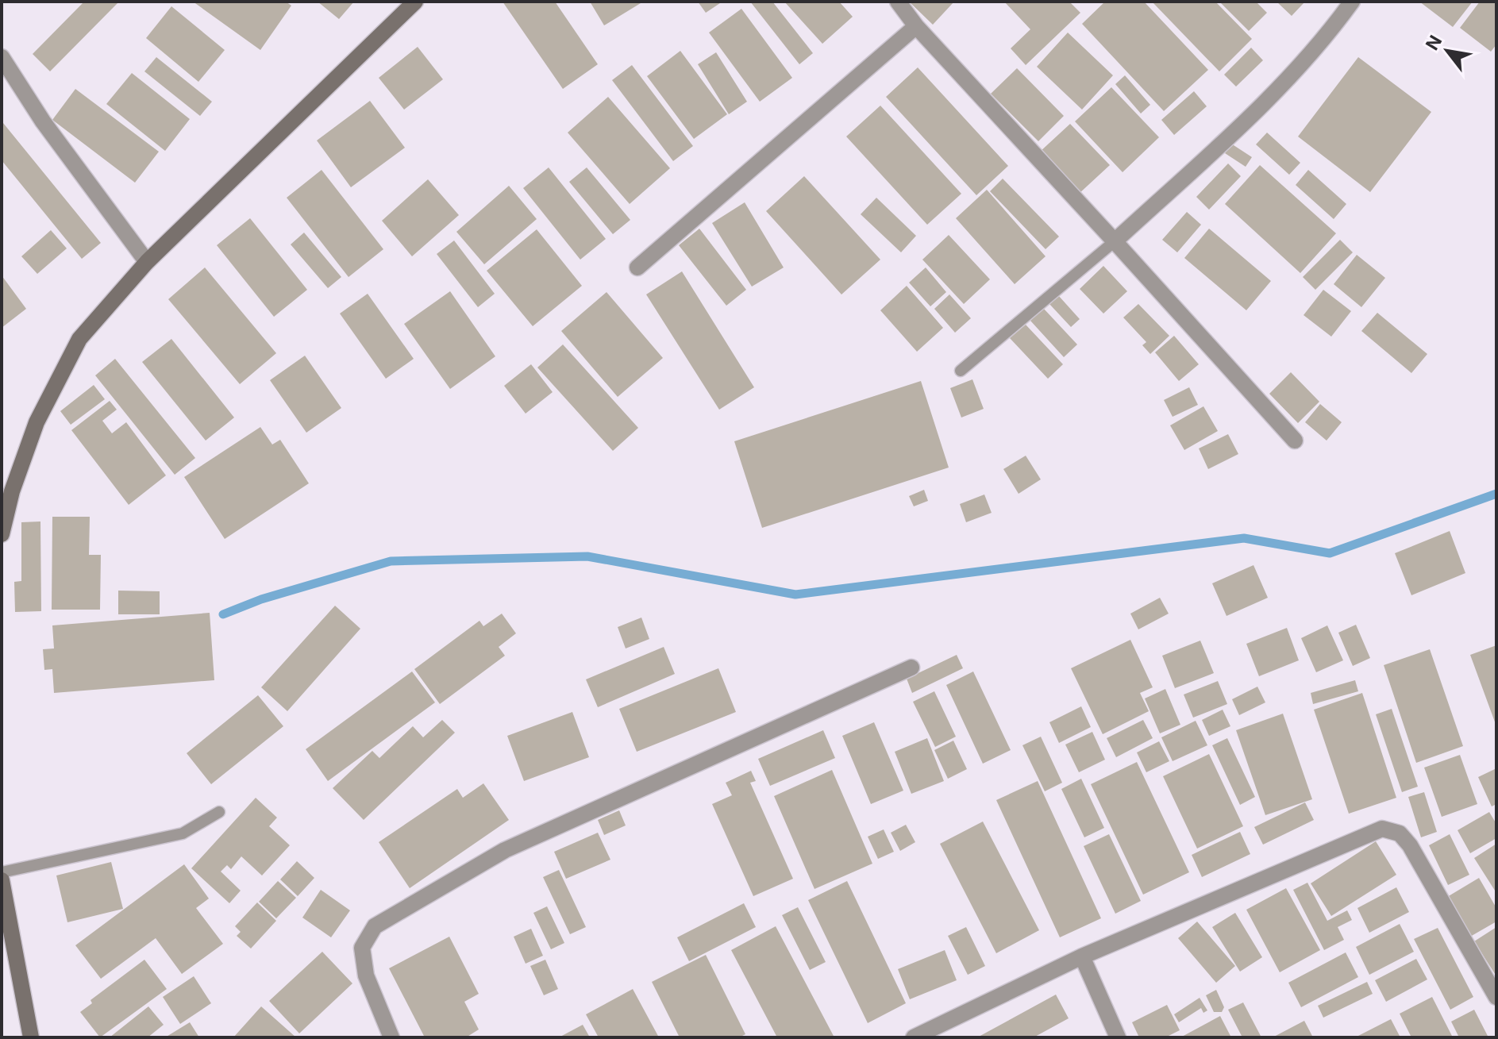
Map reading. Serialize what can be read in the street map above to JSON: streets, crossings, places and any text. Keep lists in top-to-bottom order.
{
  "north": "top left"
}
